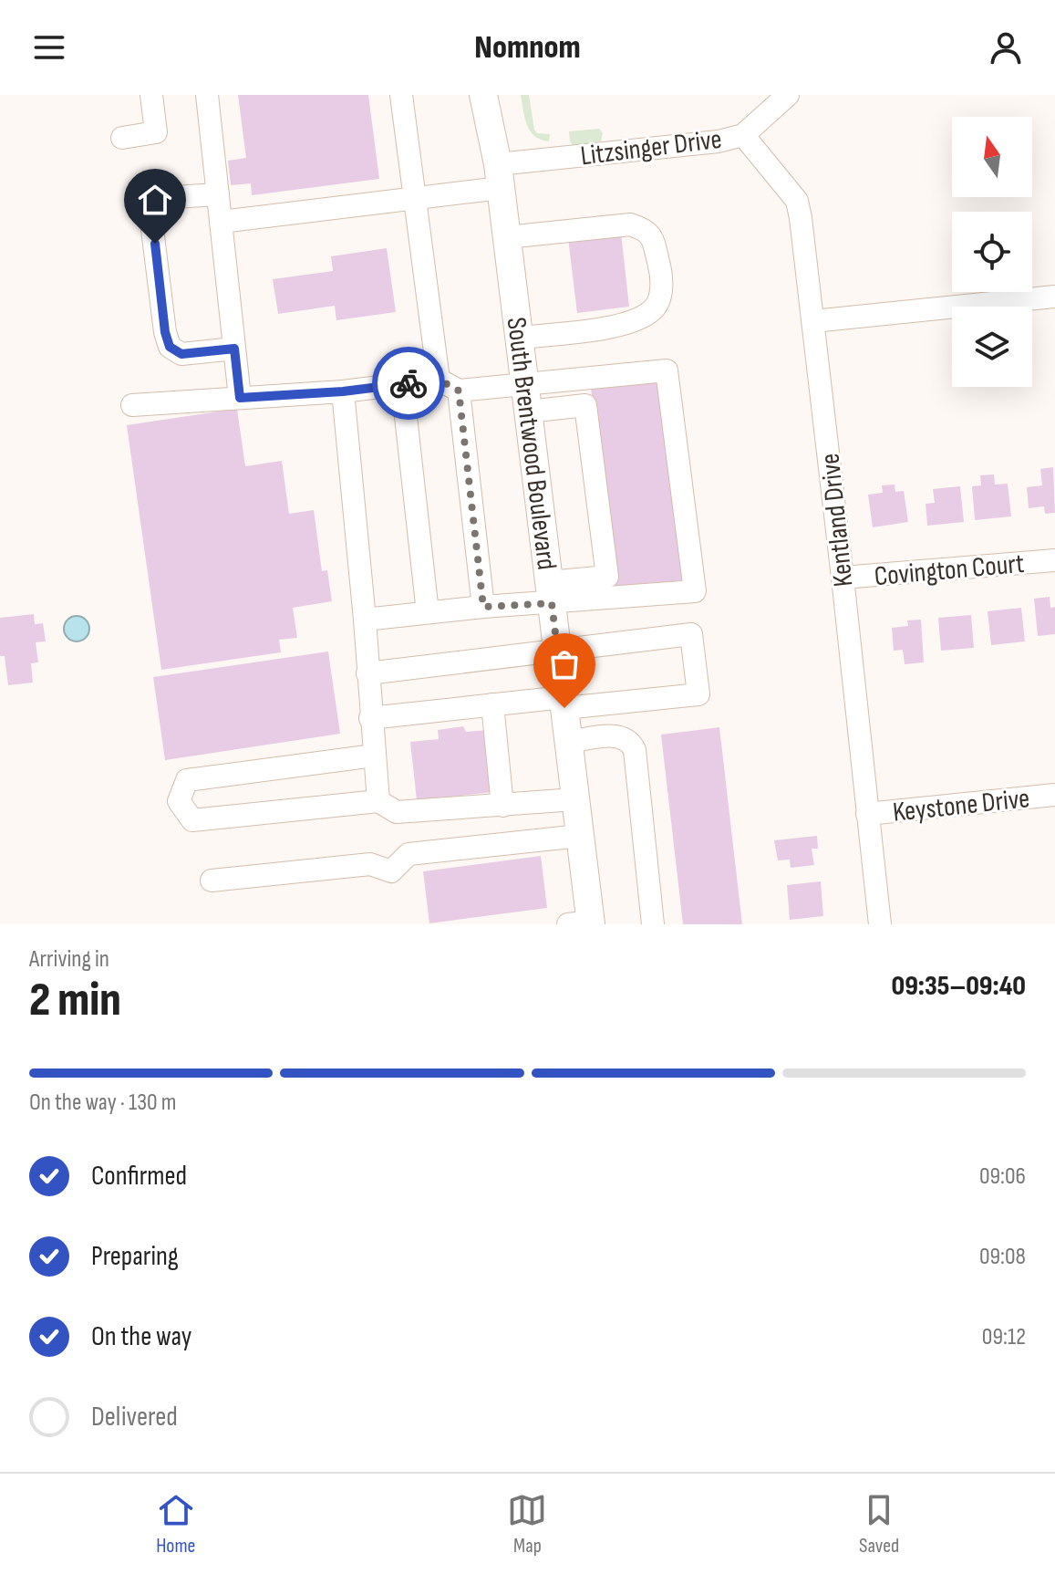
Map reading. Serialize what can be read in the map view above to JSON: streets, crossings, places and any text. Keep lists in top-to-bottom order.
{
  "streets": {
    "main road": ["South Brentwood Boulevard"],
    "street": [
      "Litzsinger Drive",
      "Kentland Drive",
      "Covington Court",
      "Keystone Drive"
    ]
  },
  "crossings": [
    ["Litzsinger Drive", "South Brentwood Boulevard"],
    ["Litzsinger Drive", "Kentland Drive"],
    ["Kentland Drive", "Covington Court"],
    ["Kentland Drive", "Keystone Drive"]
  ],
  "north": "top",
  "page": {
    "header": "Nomnom",
    "heading": ["2 min", "Arriving in", "09:35–09:40"],
    "bar": "On the way · 130 m",
    "list": [
      ["Confirmed", "09:06"],
      ["Preparing", "09:08"],
      ["On the way", "09:12"],
      "Delivered"
    ],
    "tabs": ["Home", "Map", "Saved"]
  }
}
